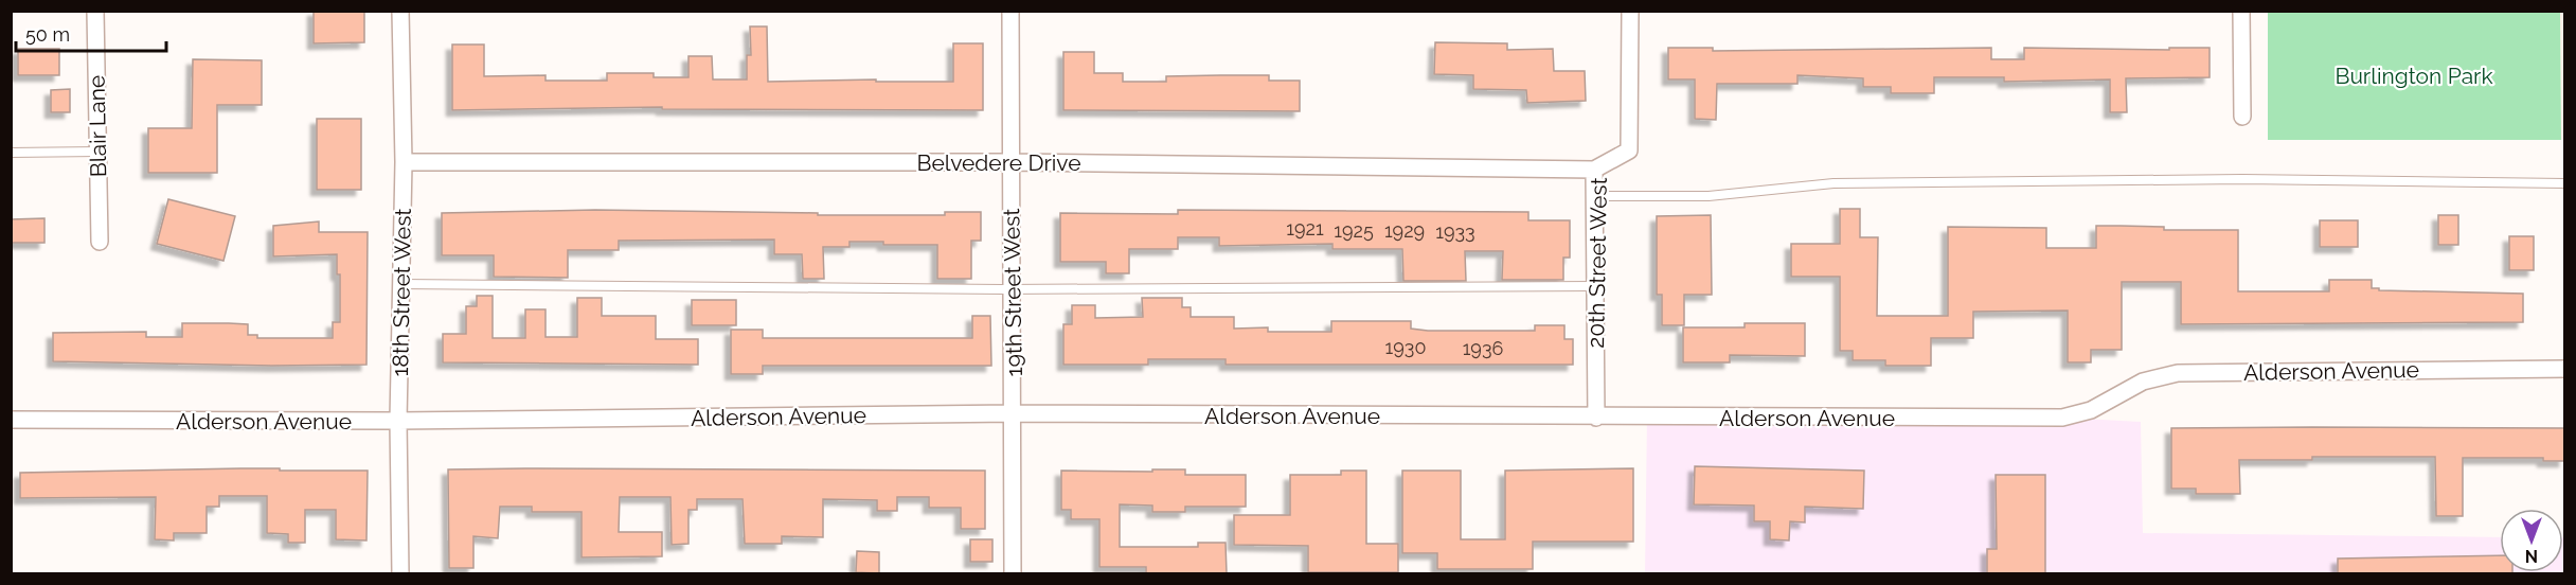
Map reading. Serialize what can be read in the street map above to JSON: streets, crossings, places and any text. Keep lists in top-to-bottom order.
{
  "streets": {
    "street": [
      "Blair Lane",
      "Belvedere Drive",
      "20th Street West",
      "18th Street West",
      "19th Street West",
      "Alderson Avenue"
    ]
  },
  "crossings": [
    ["Belvedere Drive", "20th Street West"],
    ["Belvedere Drive", "18th Street West"],
    ["Belvedere Drive", "19th Street West"],
    ["20th Street West", "Alderson Avenue"],
    ["18th Street West", "Alderson Avenue"],
    ["19th Street West", "Alderson Avenue"]
  ],
  "parks": ["Burlington Park"],
  "house_numbers": [
    "1921",
    "1925",
    "1929",
    "1933",
    "1930",
    "1936"
  ],
  "scale_bar": "50 m",
  "north": "bottom"
}
